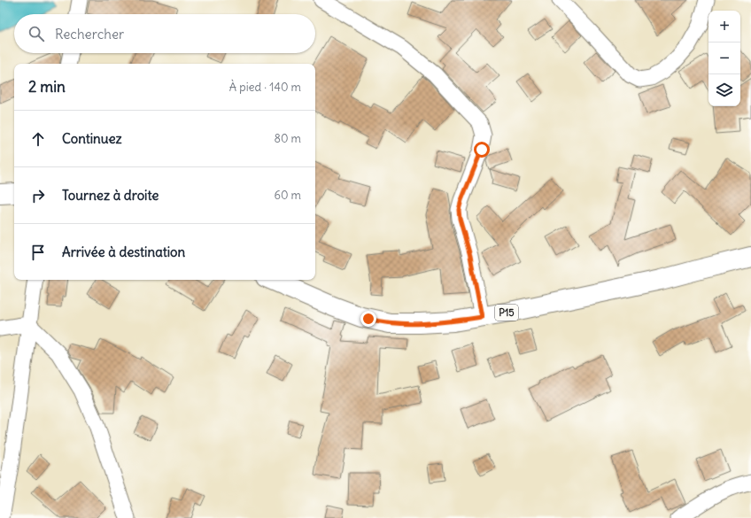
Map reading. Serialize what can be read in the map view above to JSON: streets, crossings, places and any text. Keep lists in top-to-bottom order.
{
  "streets": {
    "main road": ["P15"]
  },
  "page": {
    "map_buttons": ["+", "−"],
    "search": "Rechercher",
    "heading": ["2 min", "À pied · 140 m"],
    "list": [
      ["Continuez", "80 m"],
      ["Tournez à droite", "60 m"],
      "Arrivée à destination"
    ]
  }
}
